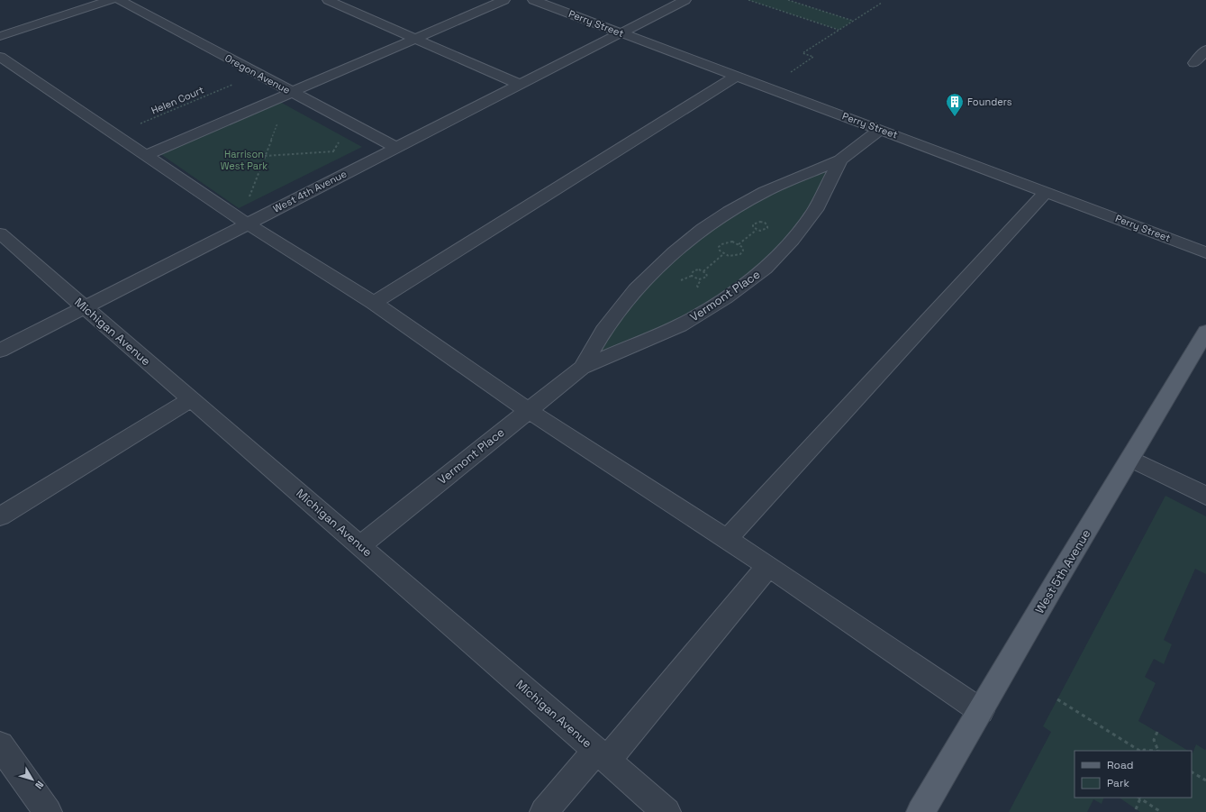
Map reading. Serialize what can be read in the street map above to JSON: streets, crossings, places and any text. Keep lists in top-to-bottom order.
{
  "streets": {
    "main road": ["West 5th Avenue"],
    "street": [
      "Perry Street",
      "Oregon Avenue",
      "West 4th Avenue",
      "Vermont Place",
      "Michigan Avenue"
    ],
    "path": ["Helen Court"]
  },
  "crossings": [
    ["Perry Street", "West 4th Avenue"],
    ["Perry Street", "Vermont Place"],
    ["Oregon Avenue", "West 4th Avenue"],
    ["West 4th Avenue", "Michigan Avenue"],
    ["Vermont Place", "Michigan Avenue"]
  ],
  "parks": ["Harrison West Park"],
  "places": {
    "building": ["Founders"]
  },
  "legend": ["Road", "Park"],
  "north": "bottom right"
}
